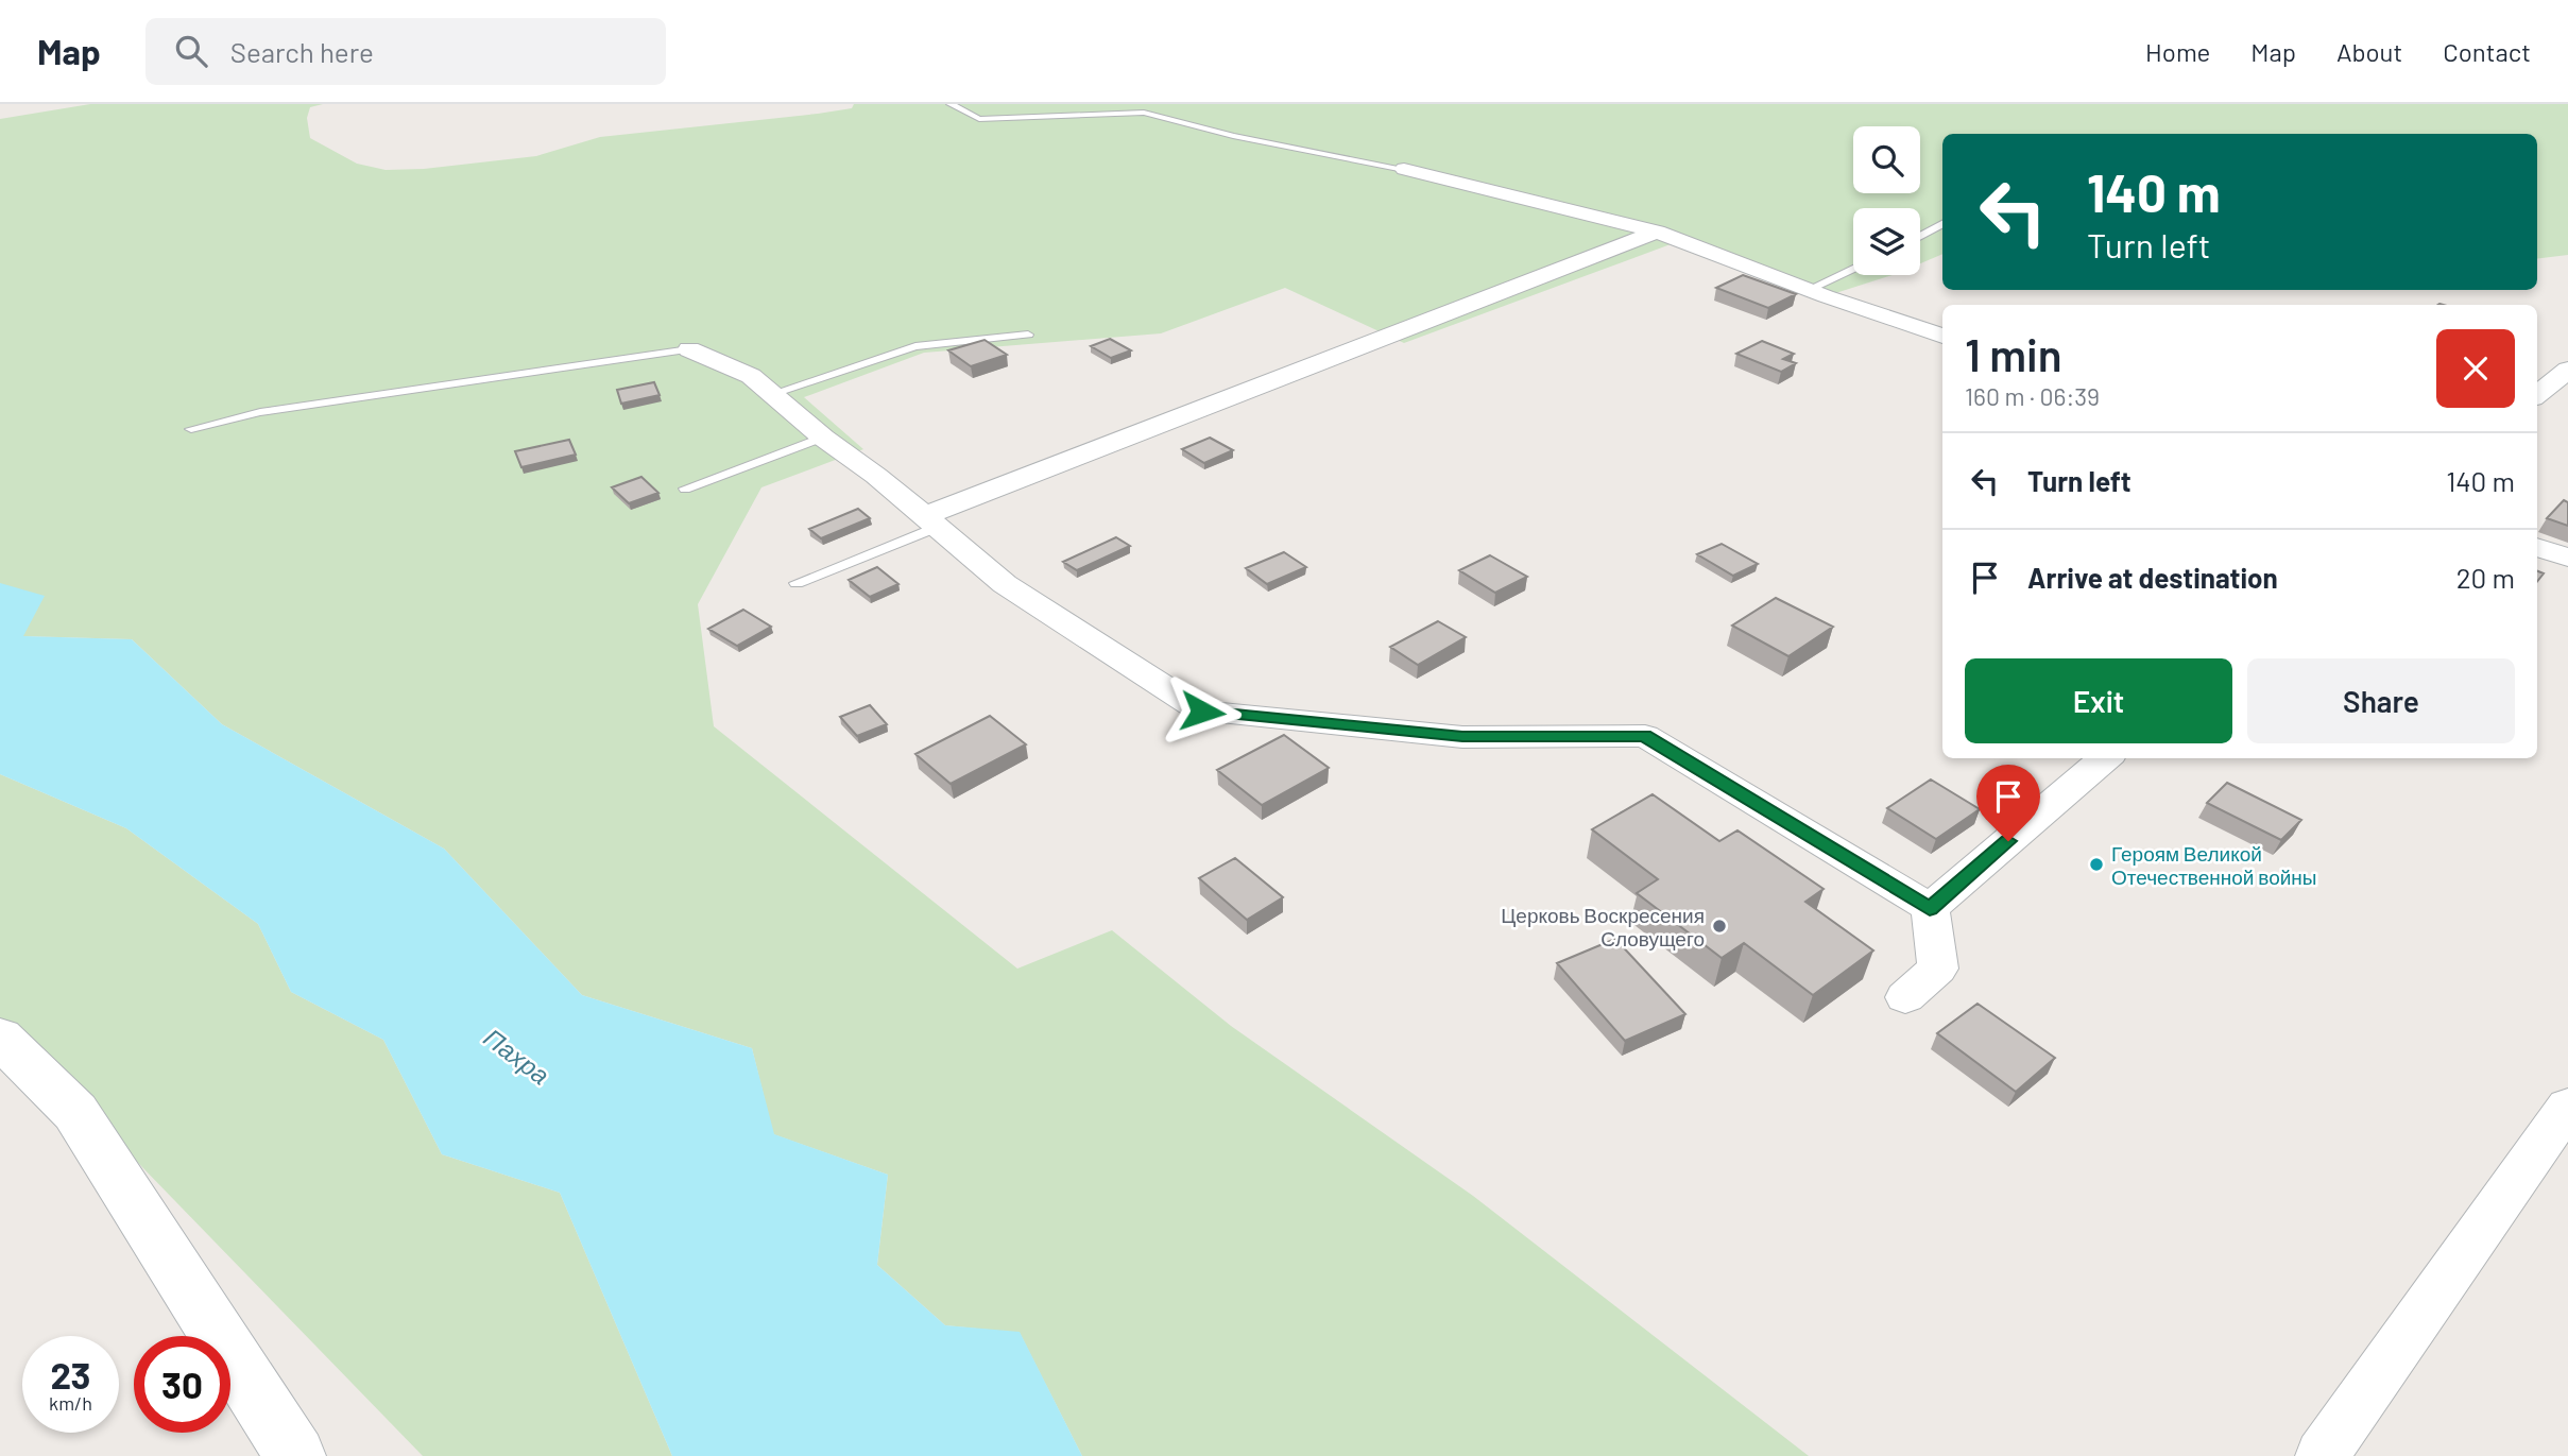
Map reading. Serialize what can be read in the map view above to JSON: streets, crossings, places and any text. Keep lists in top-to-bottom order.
{
  "water": ["Пахра"],
  "places": ["Героям Великой Отечественной войны", "Церковь Воскресения Словущего"],
  "page": {
    "header": "Map",
    "search": "Search here",
    "nav": [
      "Home",
      "Map",
      "About",
      "Contact"
    ],
    "turn": ["140 m", "Turn left"],
    "heading": ["1 min", "160 m · 06:39"],
    "list": [
      {
        "name": "Turn left",
        "value": "140 m"
      },
      {
        "name": "Arrive at destination",
        "value": "20 m"
      }
    ],
    "buttons": ["Exit", "Share"],
    "speed": "23 km/h",
    "limit": "30"
  }
}
